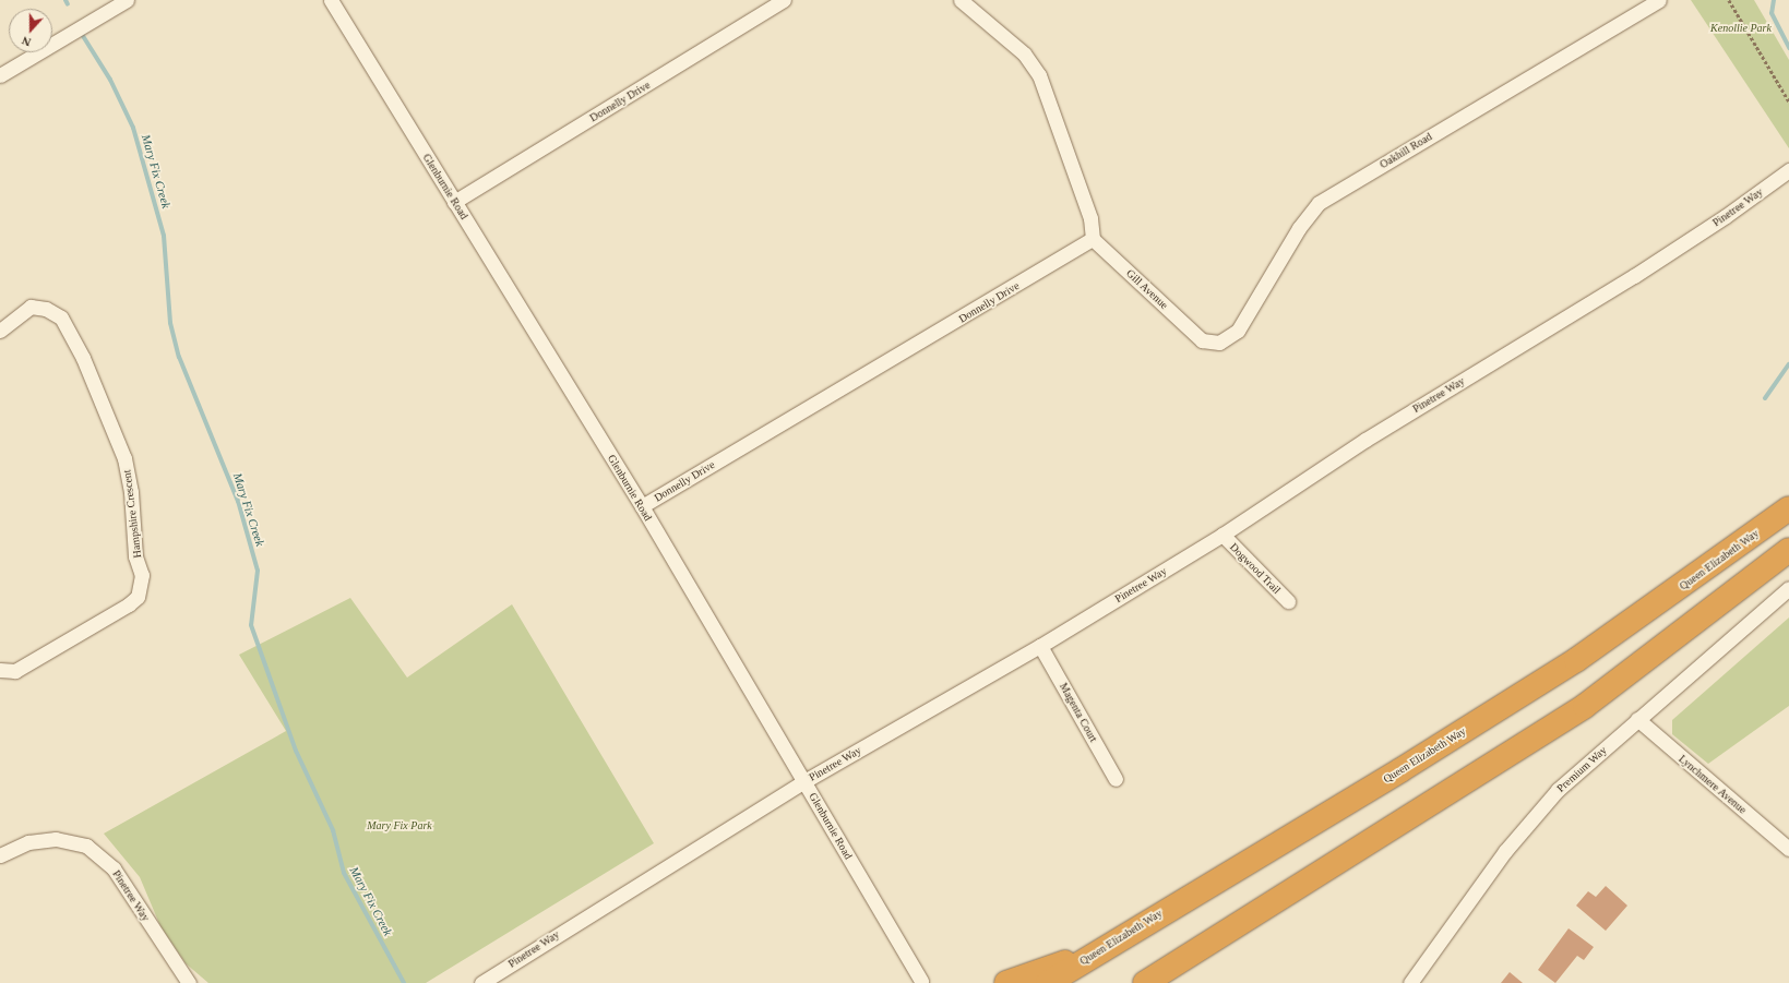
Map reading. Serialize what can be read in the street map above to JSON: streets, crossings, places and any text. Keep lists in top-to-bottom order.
{
  "streets": {
    "highway": ["Queen Elizabeth Way"],
    "street": [
      "Donnelly Drive",
      "Oakhill Road",
      "Glenburnie Road",
      "Pinetree Way",
      "Gill Avenue",
      "Hampshire Crescent",
      "Dogwood Trail",
      "Magenta Court",
      "Premium Way",
      "Lynchmere Avenue"
    ]
  },
  "crossings": [
    ["Donnelly Drive", "Glenburnie Road"],
    ["Donnelly Drive", "Gill Avenue"],
    ["Oakhill Road", "Gill Avenue"],
    ["Glenburnie Road", "Pinetree Way"],
    ["Pinetree Way", "Dogwood Trail"],
    ["Pinetree Way", "Magenta Court"],
    ["Premium Way", "Lynchmere Avenue"]
  ],
  "water": ["Mary Fix Creek"],
  "parks": ["Kenollie Park", "Mary Fix Park"],
  "north": "bottom"
}
